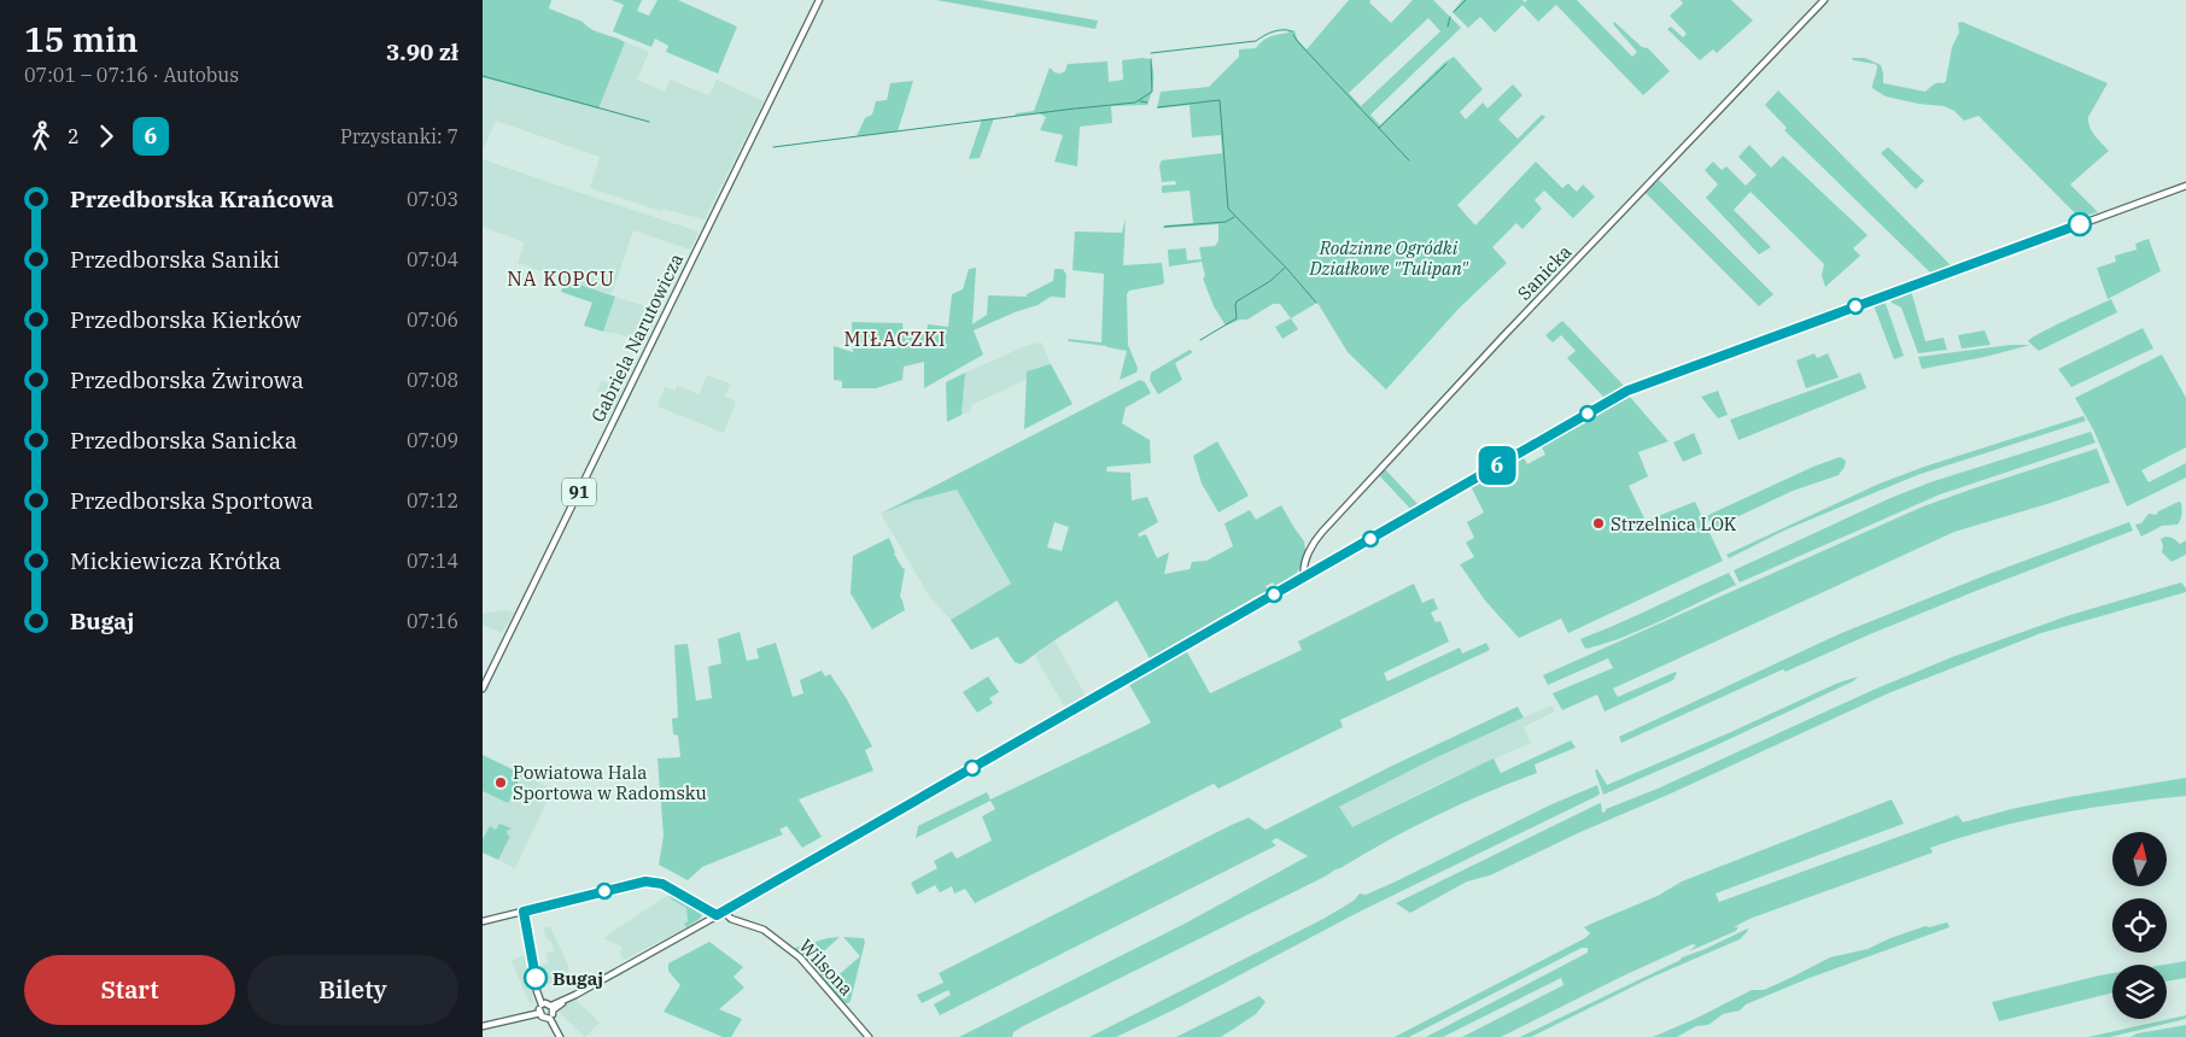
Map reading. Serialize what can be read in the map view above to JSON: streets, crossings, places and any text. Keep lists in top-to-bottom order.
{
  "streets": {
    "main road": [
      "Sanicka",
      "Gabriela Narutowicza",
      "91",
      "Wilsona"
    ]
  },
  "districts": ["NA KOPCU", "MIŁACZKI"],
  "parks": ["Rodzinne Ogródki Działkowe \"Tulipan\""],
  "places": ["Strzelnica LOK", "Powiatowa Hala Sportowa w Radomsku", "Bugaj"],
  "lines": ["bus line 6"],
  "north": "top",
  "page": {
    "heading": ["15 min", "07:01 – 07:16 · Autobus", "3.90 zł"],
    "on_map": "6",
    "legs": ["2", "6", "Przystanki: 7"],
    "list": [
      {
        "name": "Przedborska Krańcowa",
        "value": "07:03"
      },
      {
        "name": "Przedborska Saniki",
        "value": "07:04"
      },
      {
        "name": "Przedborska Kierków",
        "value": "07:06"
      },
      {
        "name": "Przedborska Żwirowa",
        "value": "07:08"
      },
      {
        "name": "Przedborska Sanicka",
        "value": "07:09"
      },
      {
        "name": "Przedborska Sportowa",
        "value": "07:12"
      },
      {
        "name": "Mickiewicza Krótka",
        "value": "07:14"
      },
      {
        "name": "Bugaj",
        "value": "07:16"
      }
    ],
    "buttons": ["Start", "Bilety"]
  }
}
